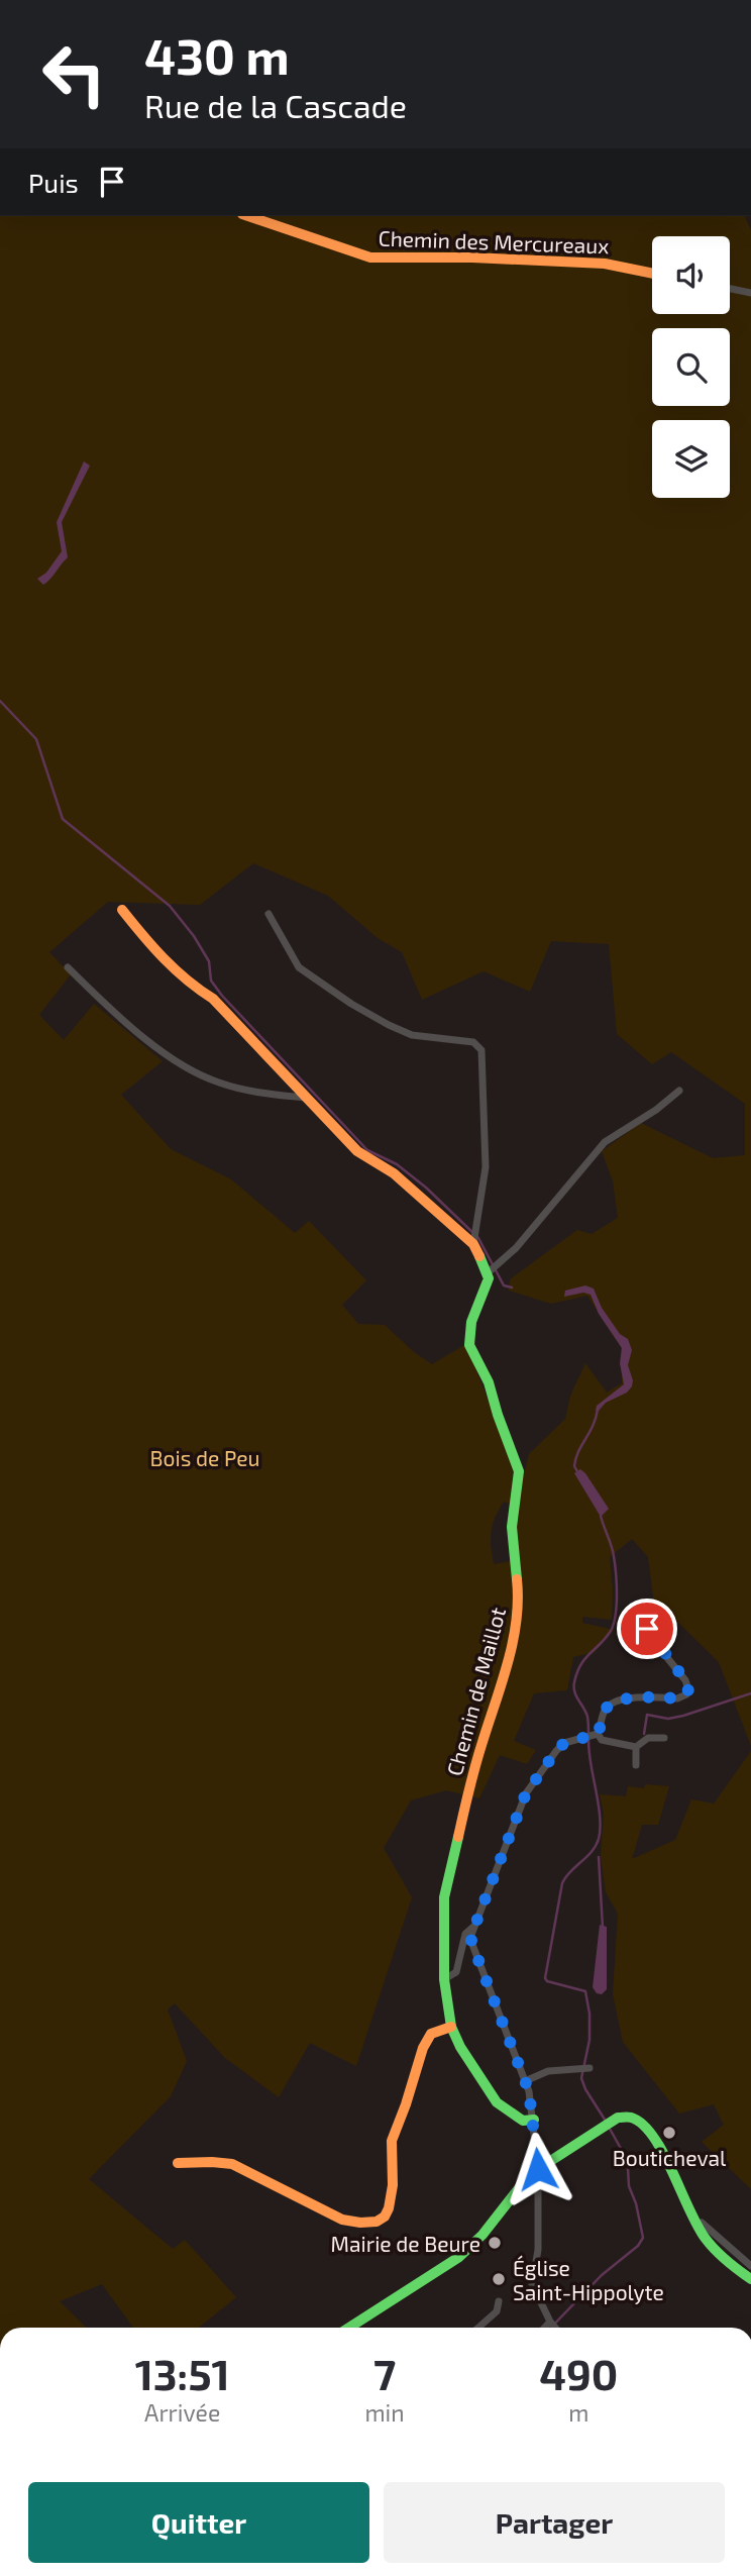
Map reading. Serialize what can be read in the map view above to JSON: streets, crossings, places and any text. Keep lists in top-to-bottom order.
{
  "streets": {
    "street": ["Chemin des Mercureaux", "Chemin de Maillot"]
  },
  "parks": ["Bois de Peu"],
  "places": ["Bouticheval", "Mairie de Beure", "Église Saint-Hippolyte"],
  "page": {
    "turn": ["430 m", "Rue de la Cascade"],
    "then": "Puis",
    "eta": [
      "13:51",
      "Arrivée",
      "7",
      "min",
      "490",
      "m"
    ],
    "buttons": ["Quitter", "Partager"]
  }
}
